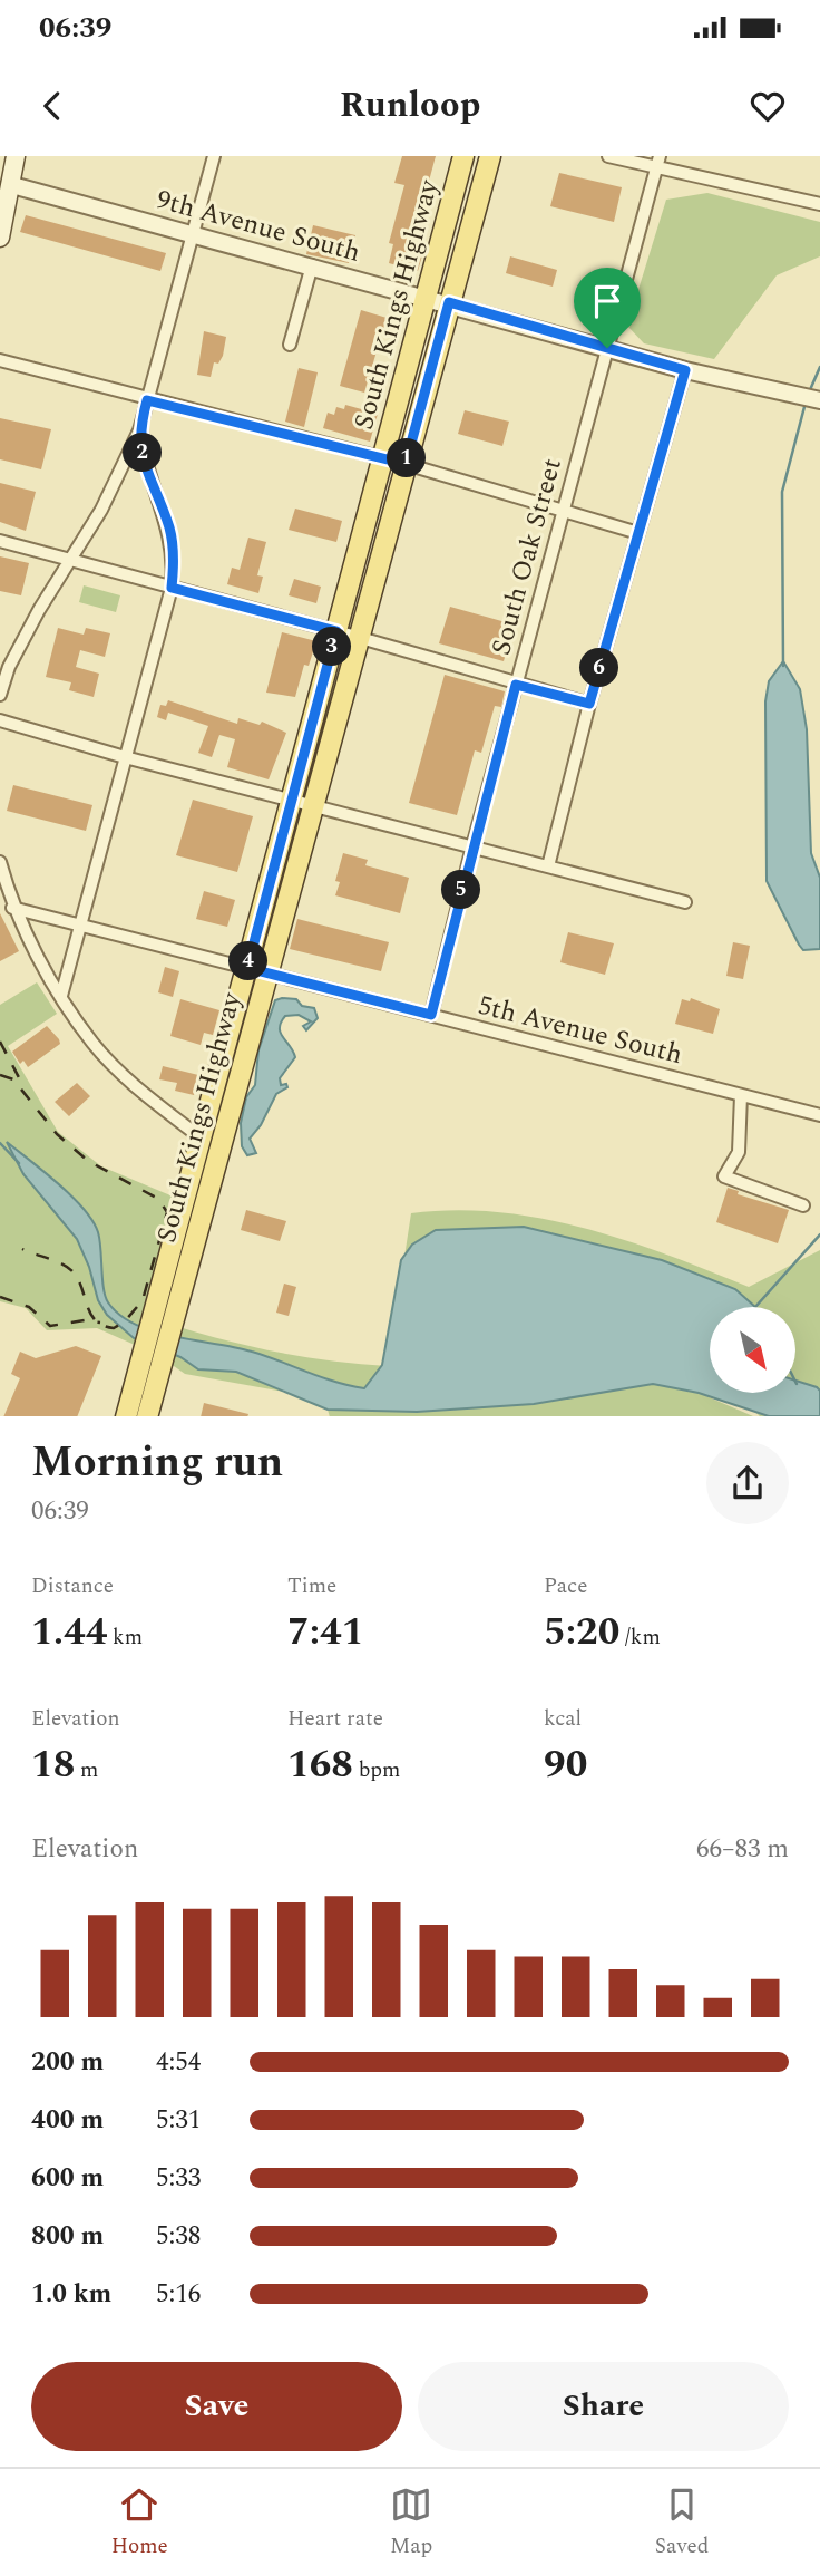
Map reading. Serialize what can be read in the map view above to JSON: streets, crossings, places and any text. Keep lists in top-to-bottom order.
{
  "streets": {
    "main road": ["South Kings Highway"],
    "street": ["9th Avenue South", "South Oak Street", "5th Avenue South"]
  },
  "crossings": [
    ["9th Avenue South", "South Kings Highway"],
    ["9th Avenue South", "South Oak Street"],
    ["South Kings Highway", "5th Avenue South"],
    ["South Oak Street", "5th Avenue South"]
  ],
  "north": "bottom right",
  "page": {
    "status": "06:39",
    "header": "Runloop",
    "pins": [
      "2",
      "1",
      "3",
      "6",
      "5",
      "4"
    ],
    "heading": ["Morning run", "06:39"],
    "stats": [
      ["Distance", "1.44 km"],
      ["Time", "7:41"],
      ["Pace", "5:20 /km"],
      ["Elevation", "18 m"],
      ["Heart rate", "168 bpm"],
      ["kcal", "90"]
    ],
    "chart": ["Elevation", "66–83 m"],
    "list": [
      {
        "name": "200 m",
        "note": "4:54"
      },
      {
        "name": "400 m",
        "note": "5:31"
      },
      {
        "name": "600 m",
        "note": "5:33"
      },
      {
        "name": "800 m",
        "note": "5:38"
      },
      {
        "name": "1.0 km",
        "note": "5:16"
      }
    ],
    "buttons": ["Save", "Share"],
    "tabs": ["Home", "Map", "Saved"]
  }
}
